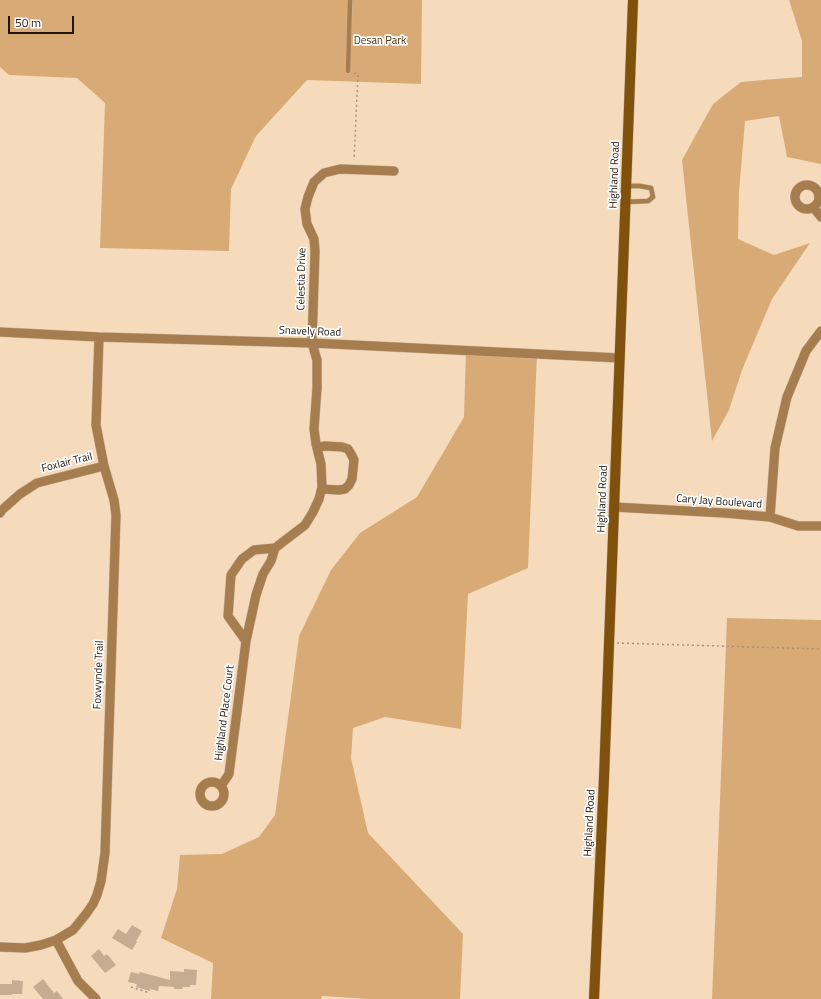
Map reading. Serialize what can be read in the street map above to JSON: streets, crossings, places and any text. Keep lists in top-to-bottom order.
{
  "streets": {
    "street": [
      "Highland Road",
      "Celestia Drive",
      "Snavely Road",
      "Foxlair Trail",
      "Cary Jay Boulevard",
      "Foxwynde Trail",
      "Highland Place Court"
    ]
  },
  "crossings": [
    ["Highland Road", "Snavely Road"],
    ["Highland Road", "Cary Jay Boulevard"],
    ["Celestia Drive", "Snavely Road"],
    ["Snavely Road", "Foxwynde Trail"],
    ["Foxlair Trail", "Foxwynde Trail"]
  ],
  "parks": ["Desan Park"],
  "scale_bar": "50 m"
}
